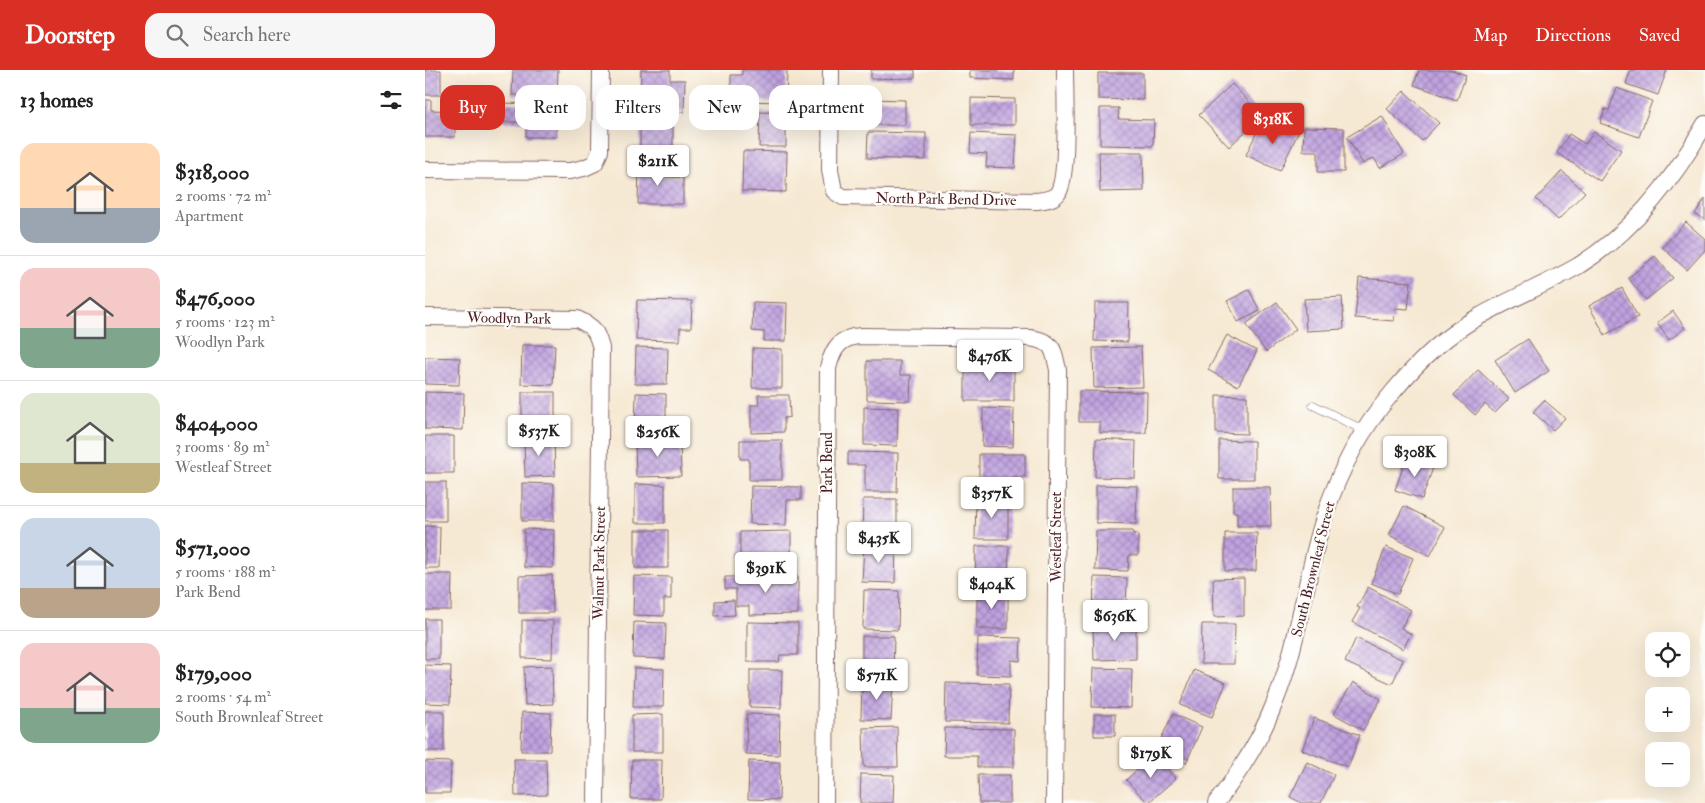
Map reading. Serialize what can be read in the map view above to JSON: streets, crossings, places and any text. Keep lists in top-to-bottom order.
{
  "streets": {
    "street": [
      "North Park Bend Drive",
      "Woodlyn Park",
      "Park Bend",
      "Westleaf Street",
      "Walnut Park Street",
      "South Brownleaf Street"
    ]
  },
  "crossings": [
    ["Woodlyn Park", "Walnut Park Street"],
    ["Park Bend", "Westleaf Street"]
  ],
  "page": {
    "header": "Doorstep",
    "search": "Search here",
    "nav": ["Map", "Directions", "Saved"],
    "heading": "13 homes",
    "chip": [
      "Buy",
      "Rent",
      "Filters",
      "New",
      "Apartment"
    ],
    "price": [
      "$318K",
      "$211K",
      "$476K",
      "$537K",
      "$256K",
      "$308K",
      "$357K",
      "$435K",
      "$391K",
      "$404K",
      "$636K",
      "$571K",
      "$179K"
    ],
    "list": [
      {
        "name": "$318,000",
        "note": "2 rooms · 72 m² · Apartment"
      },
      {
        "name": "$476,000",
        "note": "5 rooms · 123 m² · Woodlyn Park"
      },
      {
        "name": "$404,000",
        "note": "3 rooms · 89 m² · Westleaf Street"
      },
      {
        "name": "$571,000",
        "note": "5 rooms · 188 m² · Park Bend"
      },
      {
        "name": "$179,000",
        "note": "2 rooms · 54 m² · South Brownleaf Street"
      }
    ],
    "map_buttons": ["+", "−"]
  }
}
